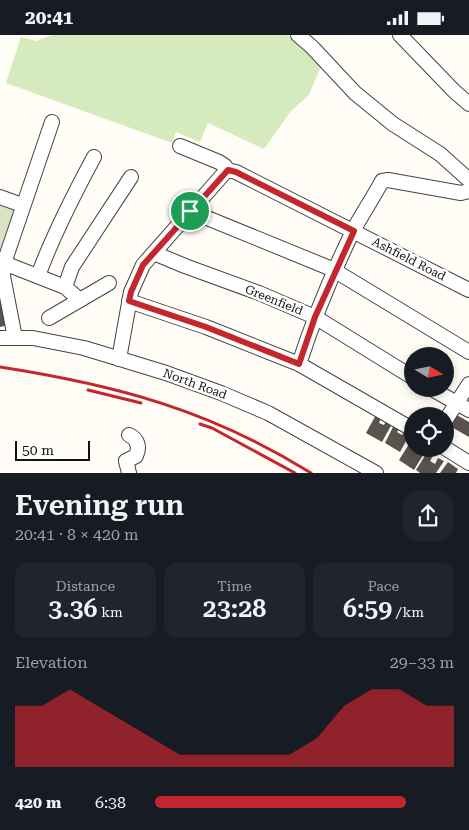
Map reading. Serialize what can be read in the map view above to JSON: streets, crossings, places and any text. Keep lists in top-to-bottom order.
{
  "streets": {
    "street": ["Ashfield Road", "Greenfield", "North Road"]
  },
  "scale_bar": "50 m",
  "north": "right",
  "page": {
    "status": "20:41",
    "scale": "50 m",
    "heading": ["Evening run", "20:41 · 8 × 420 m"],
    "stats": [
      ["Distance", "3.36 km"],
      ["Time", "23:28"],
      ["Pace", "6:59 /km"]
    ],
    "chart": ["Elevation", "29–33 m"],
    "list": [
      {
        "name": "420 m",
        "note": "6:38"
      }
    ]
  }
}
